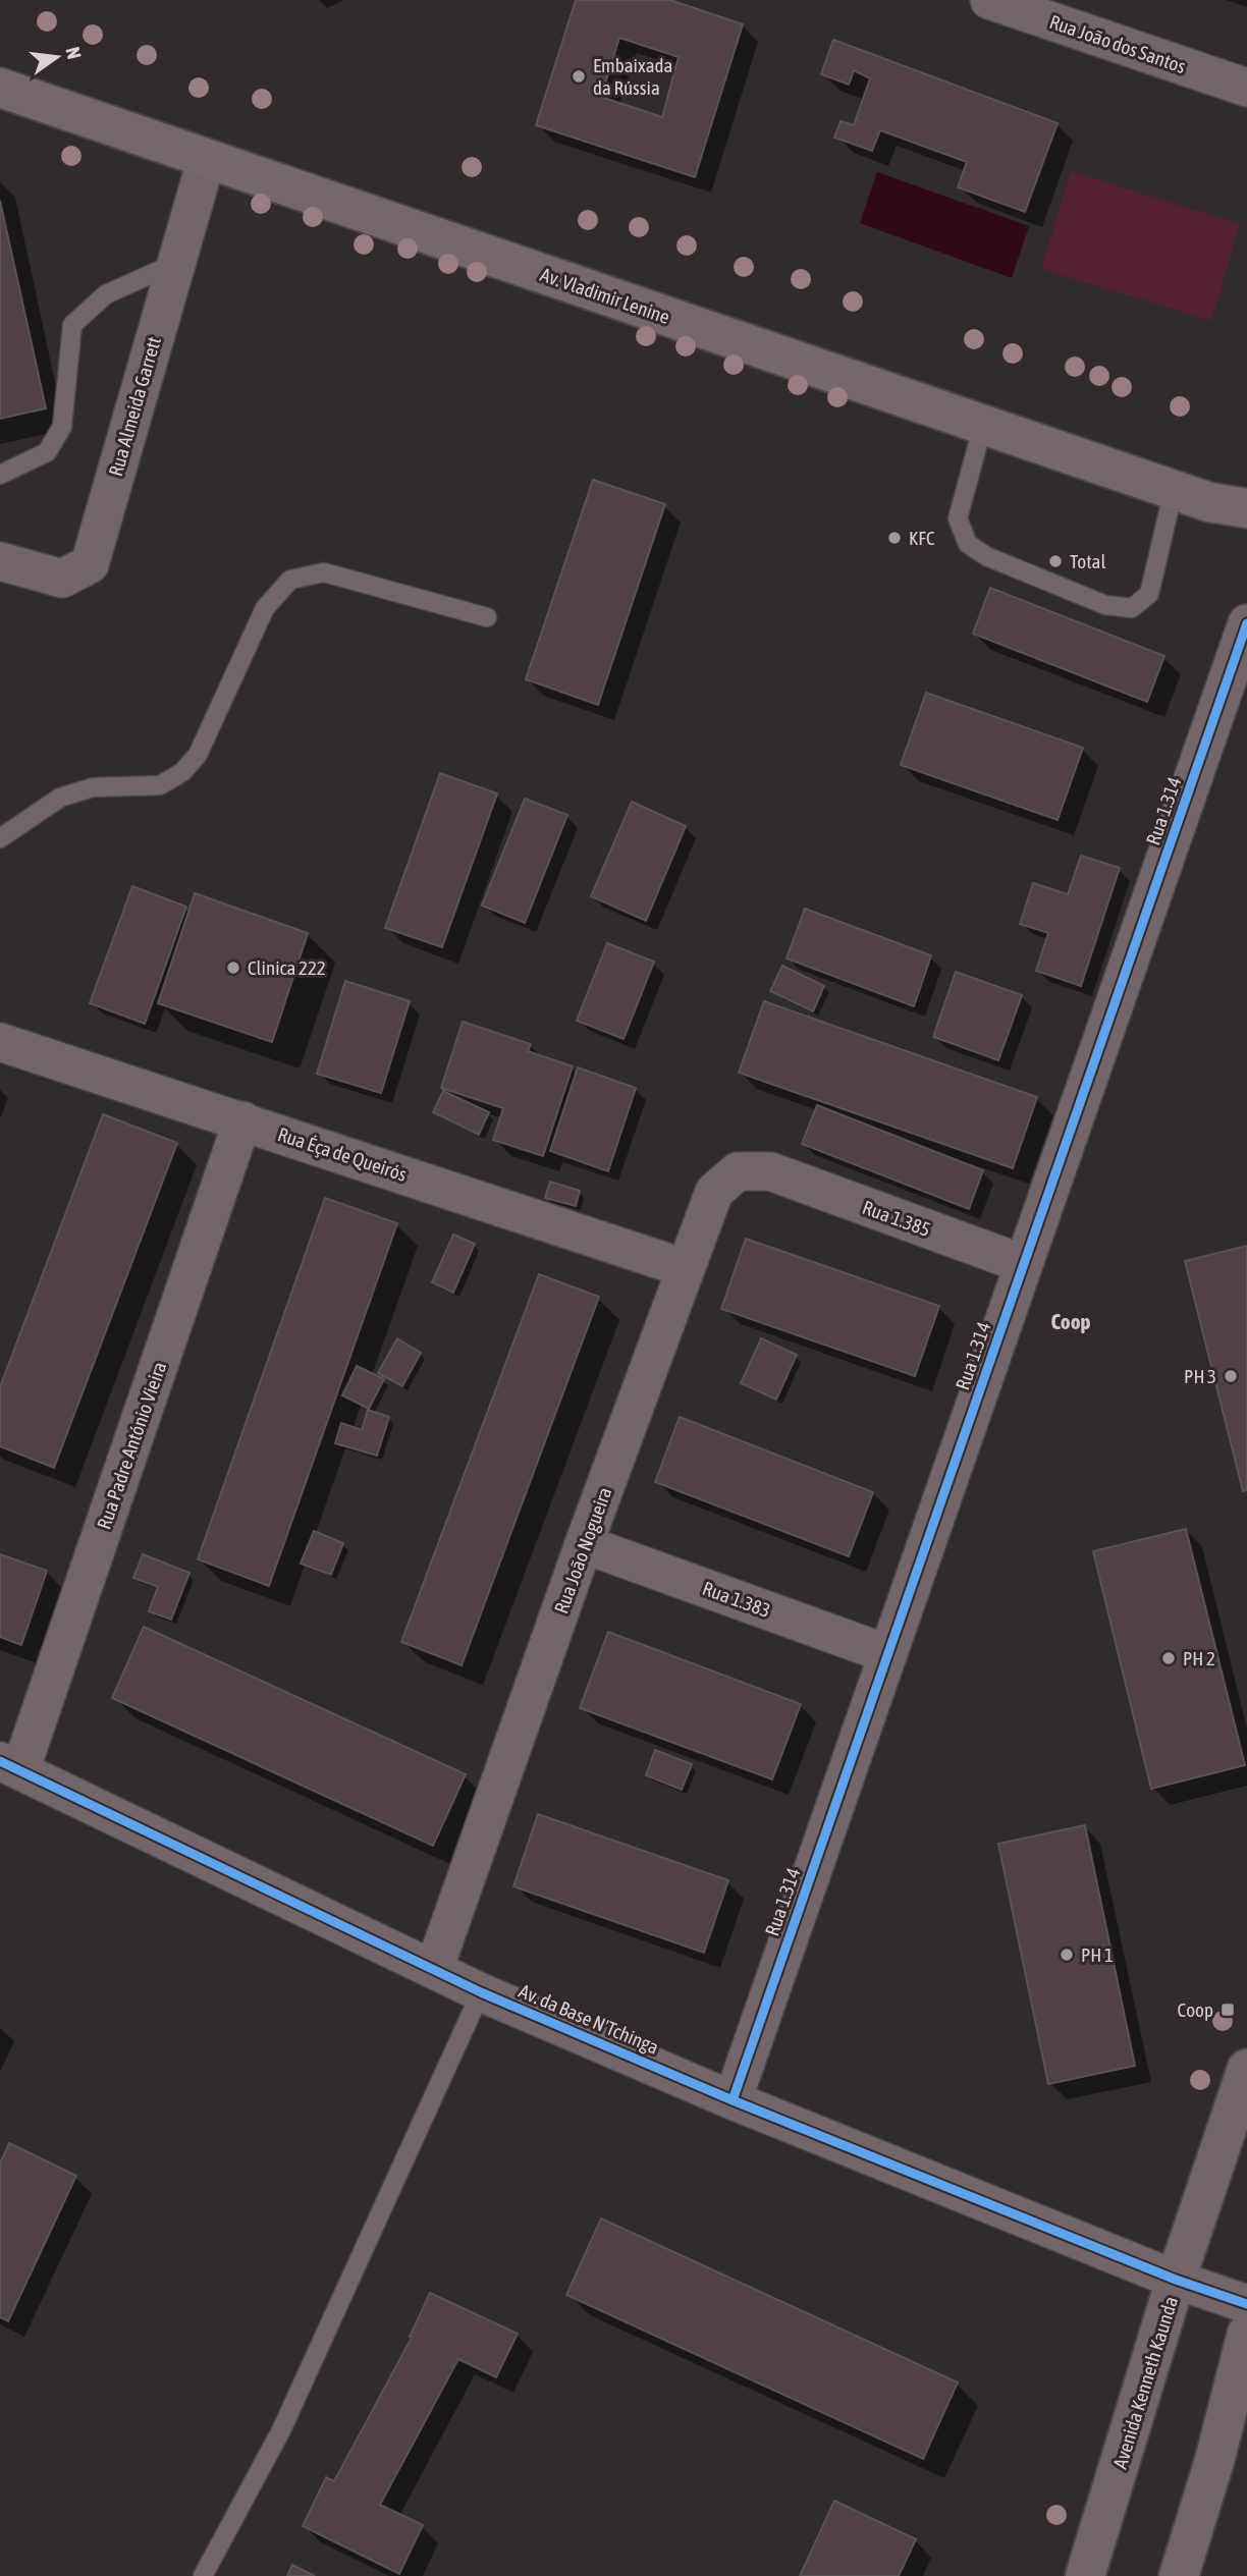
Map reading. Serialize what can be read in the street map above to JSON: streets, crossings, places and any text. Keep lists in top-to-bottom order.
{
  "streets": {
    "main road": ["Av. Vladimir Lenine", "Avenida Kenneth Kaunda"],
    "street": [
      "Rua João dos Santos",
      "Rua Almeida Garrett",
      "Rua 1.314",
      "Rua Éça de Queirós",
      "Rua 1.385",
      "Rua Padre António Vieira",
      "Rua João Nogueira",
      "Rua 1.383",
      "Av. da Base N'Tchinga"
    ]
  },
  "crossings": [
    ["Av. Vladimir Lenine", "Rua Almeida Garrett"],
    ["Rua 1.314", "Rua 1.385"],
    ["Rua 1.314", "Rua 1.383"],
    ["Rua 1.314", "Av. da Base N'Tchinga"],
    ["Rua Éça de Queirós", "Rua Padre António Vieira"],
    ["Rua Éça de Queirós", "Rua João Nogueira"],
    ["Rua 1.385", "Rua João Nogueira"],
    ["Rua Padre António Vieira", "Av. da Base N'Tchinga"],
    ["Rua João Nogueira", "Rua 1.383"],
    ["Rua João Nogueira", "Av. da Base N'Tchinga"],
    ["Av. da Base N'Tchinga", "Avenida Kenneth Kaunda"]
  ],
  "districts": ["Coop"],
  "places": {
    "other": [
      "Embaixada da Rússia",
      "KFC",
      "Total",
      "Clinica 222",
      "PH 3",
      "PH 2",
      "PH 1"
    ],
    "transit": ["Coop"]
  },
  "north": "right"
}
